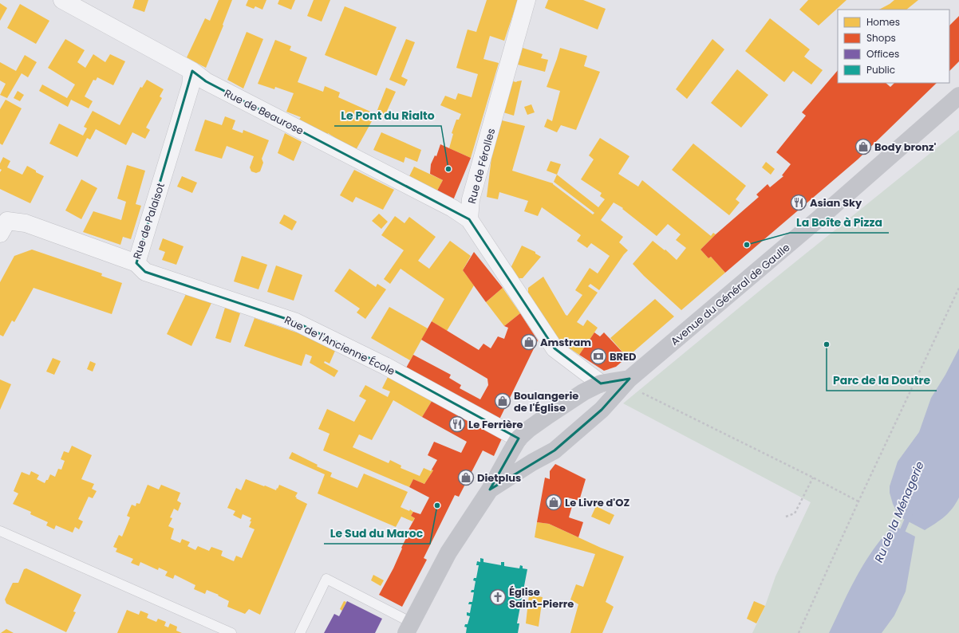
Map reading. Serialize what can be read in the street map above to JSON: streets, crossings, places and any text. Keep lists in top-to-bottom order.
{
  "streets": {
    "main road": ["Avenue du Général de Gaulle"],
    "street": [
      "Rue de Beaurose",
      "Rue de Férolles",
      "Rue de Palaisot",
      "Rue de l'Ancienne École"
    ]
  },
  "crossings": [
    ["Rue de Beaurose", "Rue de Férolles"],
    ["Rue de Beaurose", "Rue de Palaisot"],
    ["Rue de Palaisot", "Rue de l'Ancienne École"],
    ["Avenue du Général de Gaulle", "Rue de l'Ancienne École"]
  ],
  "water": ["Ru de la Ménagerie"],
  "places": {
    "shop": [
      "Body bronz'",
      "Amstram",
      "Boulangerie de l'Église",
      "Dietplus",
      "Le Livre d'OZ"
    ],
    "other": [
      "Le Pont du Rialto",
      "La Boîte à Pizza",
      "Parc de la Doutre",
      "Le Sud du Maroc"
    ],
    "restaurant": ["Asian Sky", "Le Ferrière"],
    "bank": ["BRED"],
    "church": ["Église Saint-Pierre"]
  },
  "legend": [
    "Homes",
    "Shops",
    "Offices",
    "Public"
  ]
}
